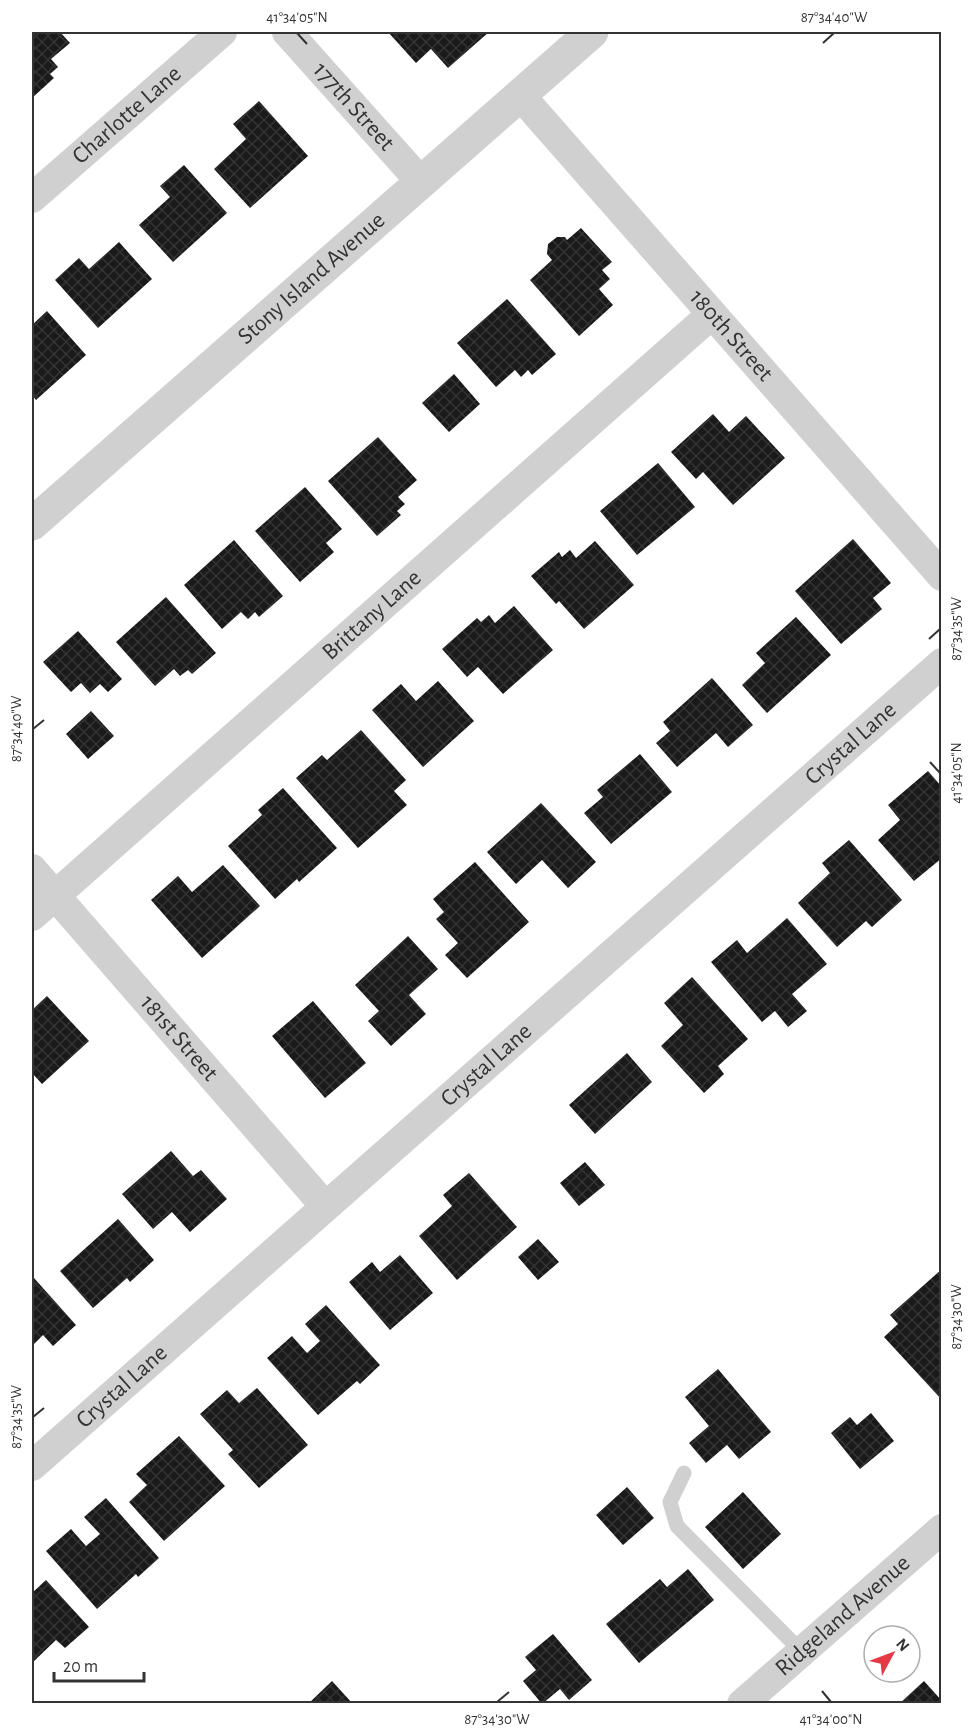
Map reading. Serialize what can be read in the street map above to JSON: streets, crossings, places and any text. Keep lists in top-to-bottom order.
{
  "streets": {
    "street": [
      "177th Street",
      "Charlotte Lane",
      "Stony Island Avenue",
      "180th Street",
      "Brittany Lane",
      "Crystal Lane",
      "181st Street",
      "Ridgeland Avenue"
    ]
  },
  "crossings": [
    ["177th Street", "Stony Island Avenue"],
    ["Stony Island Avenue", "180th Street"],
    ["180th Street", "Brittany Lane"],
    ["Brittany Lane", "181st Street"],
    ["Crystal Lane", "181st Street"]
  ],
  "scale_bar": "20 m",
  "north": "top right",
  "coordinates": [
    "41°34'05\"N",
    "87°34'40\"W",
    "87°34'35\"W",
    "87°34'30\"W",
    "41°34'00\"N"
  ]
}
